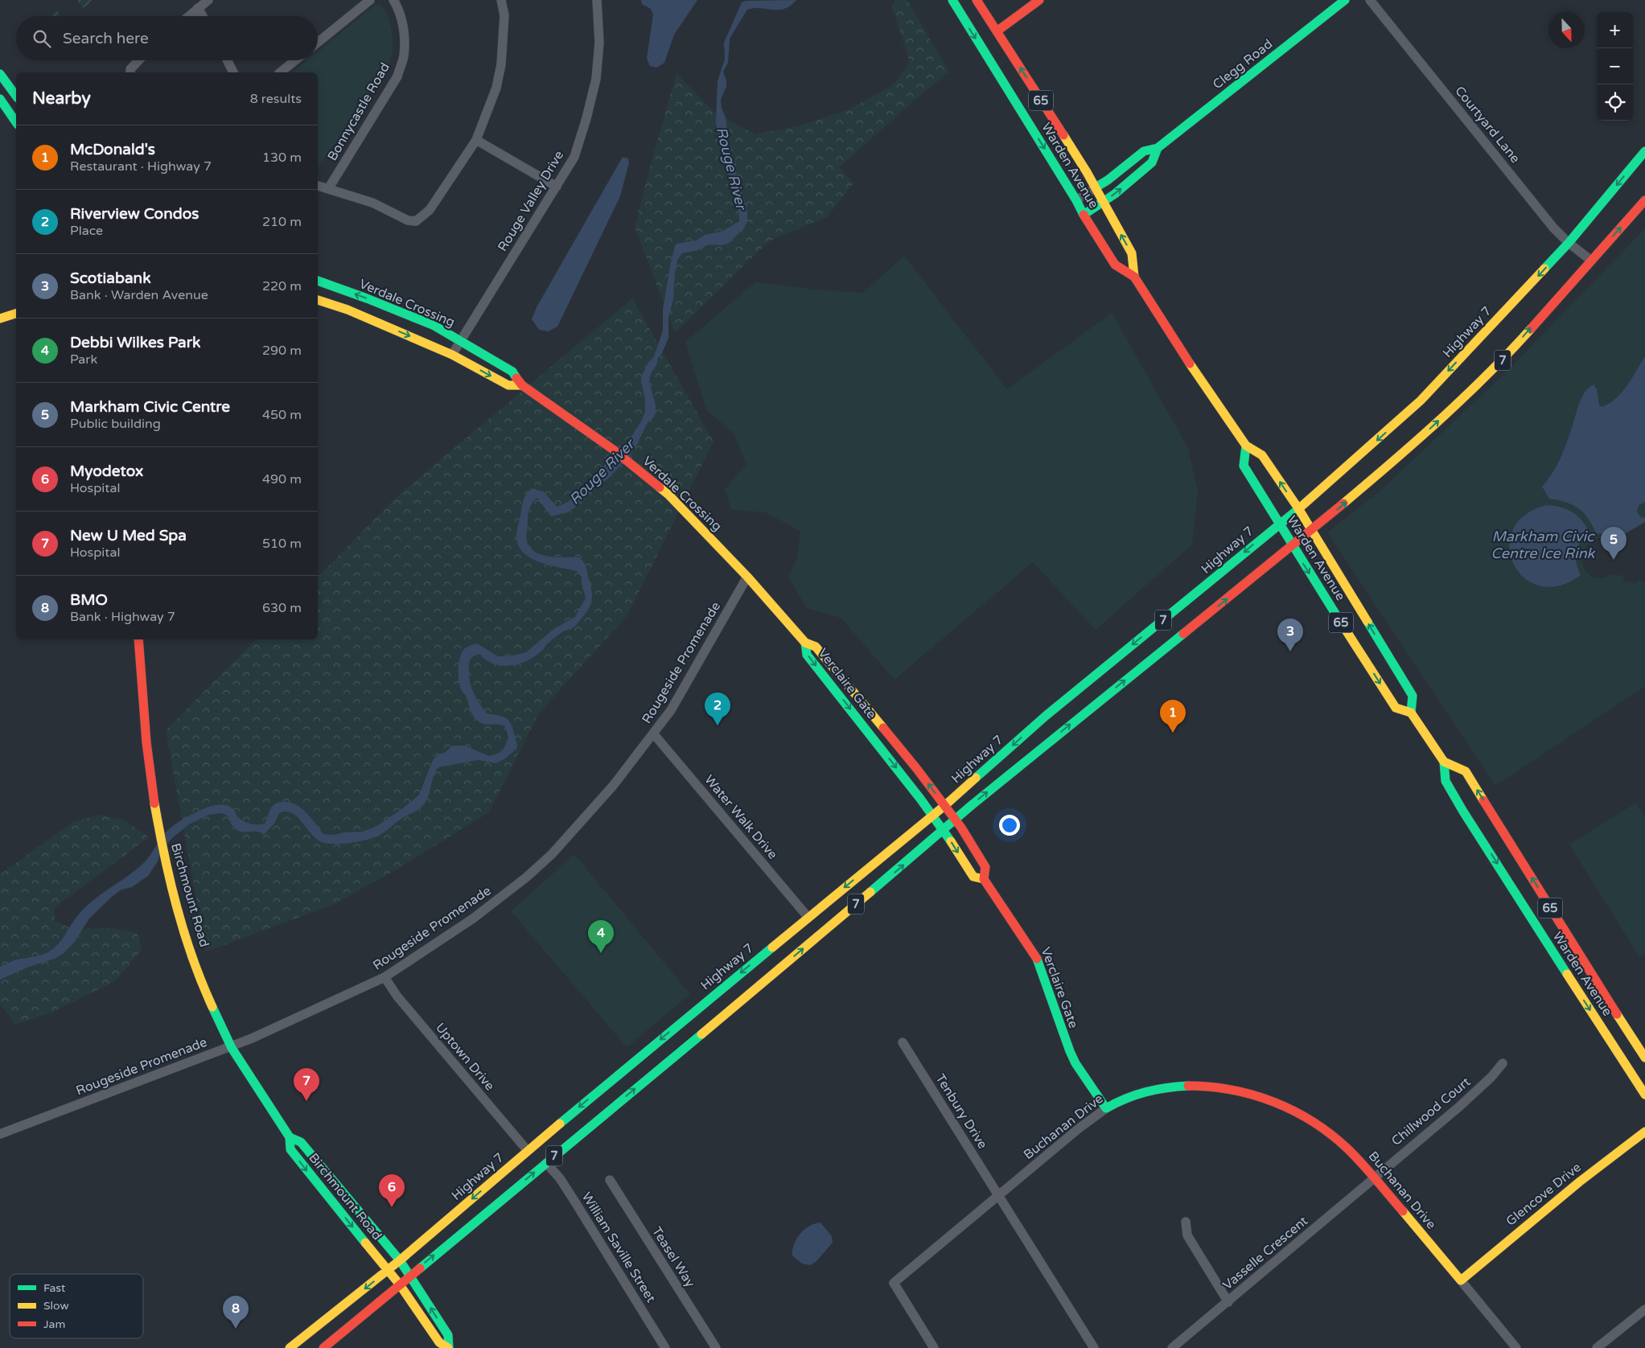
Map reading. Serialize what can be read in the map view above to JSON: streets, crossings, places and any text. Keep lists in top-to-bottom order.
{
  "streets": {
    "main road": [
      "Clegg Road",
      "65",
      "Warden Avenue",
      "Verdale Crossing",
      "Highway 7",
      "7",
      "Verclaire Gate",
      "Birchmount Road",
      "Buchanan Drive",
      "Glencove Drive"
    ],
    "street": [
      "Bonnycastle Road",
      "Courtyard Lane",
      "Rouge Valley Drive",
      "Rougeside Promenade",
      "Water Walk Drive",
      "Uptown Drive",
      "Tenbury Drive",
      "Chillwood Court",
      "William Saville Street",
      "Vasselle Crescent",
      "Teasel Way"
    ]
  },
  "crossings": [
    ["Clegg Road", "Warden Avenue"],
    ["Courtyard Lane", "Highway 7"],
    ["Courtyard Lane", "7"],
    ["Warden Avenue", "Highway 7"],
    ["Warden Avenue", "7"],
    ["Rouge Valley Drive", "Verdale Crossing"],
    ["Verdale Crossing", "Rougeside Promenade"],
    ["Verdale Crossing", "Verclaire Gate"],
    ["Highway 7", "Verclaire Gate"],
    ["Highway 7", "Water Walk Drive"],
    ["Highway 7", "Birchmount Road"],
    ["Highway 7", "Uptown Drive"],
    ["7", "Verclaire Gate"],
    ["7", "Birchmount Road"],
    ["7", "William Saville Street"],
    ["Rougeside Promenade", "Water Walk Drive"],
    ["Rougeside Promenade", "Birchmount Road"],
    ["Rougeside Promenade", "Uptown Drive"],
    ["Verclaire Gate", "Buchanan Drive"],
    ["Tenbury Drive", "Buchanan Drive"],
    ["Chillwood Court", "Buchanan Drive"],
    ["Chillwood Court", "Vasselle Crescent"],
    ["Buchanan Drive", "Glencove Drive"],
    ["Buchanan Drive", "Vasselle Crescent"]
  ],
  "water": ["Rouge River", "Markham Civic Centre Ice Rink"],
  "legend": ["Fast", "Slow", "Jam"],
  "north": "bottom",
  "page": {
    "map_buttons": ["+", "−"],
    "search": "Search here",
    "heading": ["Nearby", "8 results"],
    "list": [
      {
        "mark": "1",
        "name": "McDonald's",
        "note": "Restaurant · Highway 7",
        "value": "130 m"
      },
      {
        "mark": "2",
        "name": "Riverview Condos",
        "note": "Place",
        "value": "210 m"
      },
      {
        "mark": "3",
        "name": "Scotiabank",
        "note": "Bank · Warden Avenue",
        "value": "220 m"
      },
      {
        "mark": "4",
        "name": "Debbi Wilkes Park",
        "note": "Park",
        "value": "290 m"
      },
      {
        "mark": "5",
        "name": "Markham Civic Centre",
        "note": "Public building",
        "value": "450 m"
      },
      {
        "mark": "6",
        "name": "Myodetox",
        "note": "Hospital",
        "value": "490 m"
      },
      {
        "mark": "7",
        "name": "New U Med Spa",
        "note": "Hospital",
        "value": "510 m"
      },
      {
        "mark": "8",
        "name": "BMO",
        "note": "Bank · Highway 7",
        "value": "630 m"
      }
    ],
    "pins": [
      "5",
      "3",
      "2",
      "1",
      "4",
      "7",
      "6",
      "8"
    ]
  }
}
